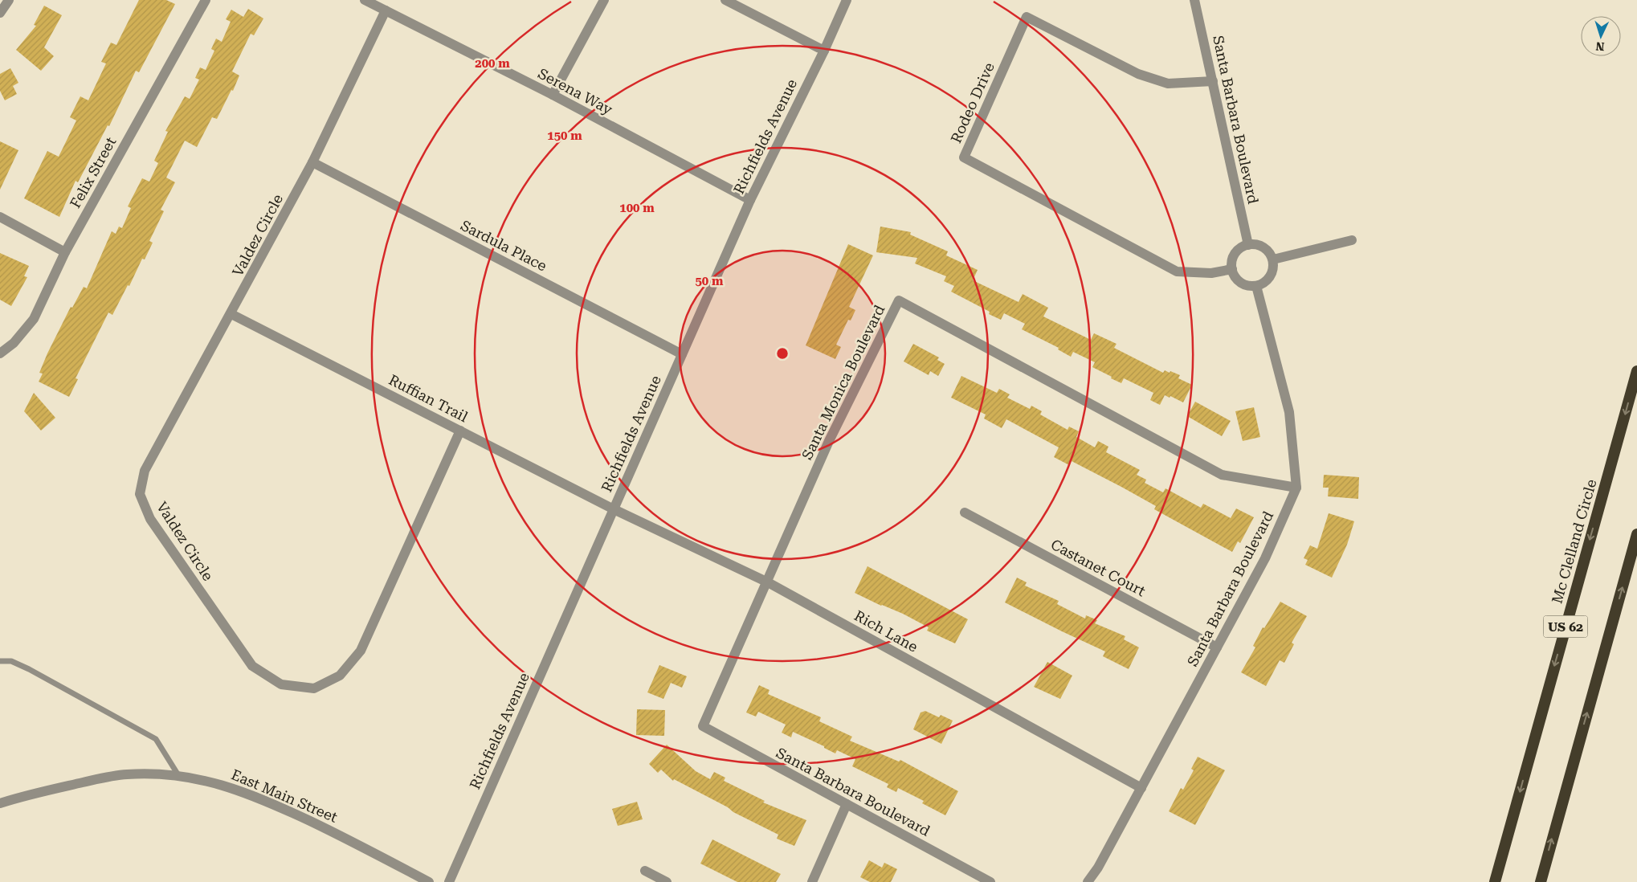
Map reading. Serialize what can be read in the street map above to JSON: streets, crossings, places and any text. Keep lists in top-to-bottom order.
{
  "streets": {
    "highway": ["Mc Clelland Circle", "US 62"],
    "street": [
      "Serena Way",
      "Rodeo Drive",
      "Santa Barbara Boulevard",
      "Richfields Avenue",
      "Felix Street",
      "Valdez Circle",
      "Sardula Place",
      "Santa Monica Boulevard",
      "Ruffian Trail",
      "Castanet Court",
      "Rich Lane",
      "East Main Street"
    ]
  },
  "crossings": [
    ["Serena Way", "Richfields Avenue"],
    ["Serena Way", "Valdez Circle"],
    ["Rodeo Drive", "Santa Barbara Boulevard"],
    ["Santa Barbara Boulevard", "Santa Monica Boulevard"],
    ["Santa Barbara Boulevard", "Castanet Court"],
    ["Santa Barbara Boulevard", "Rich Lane"],
    ["Richfields Avenue", "Sardula Place"],
    ["Richfields Avenue", "Ruffian Trail"],
    ["Richfields Avenue", "Rich Lane"],
    ["Valdez Circle", "Sardula Place"],
    ["Valdez Circle", "Ruffian Trail"],
    ["Santa Monica Boulevard", "Rich Lane"],
    ["Ruffian Trail", "Rich Lane"]
  ],
  "north": "bottom",
  "rings": [
    "200 m",
    "150 m",
    "100 m",
    "50 m"
  ]
}
